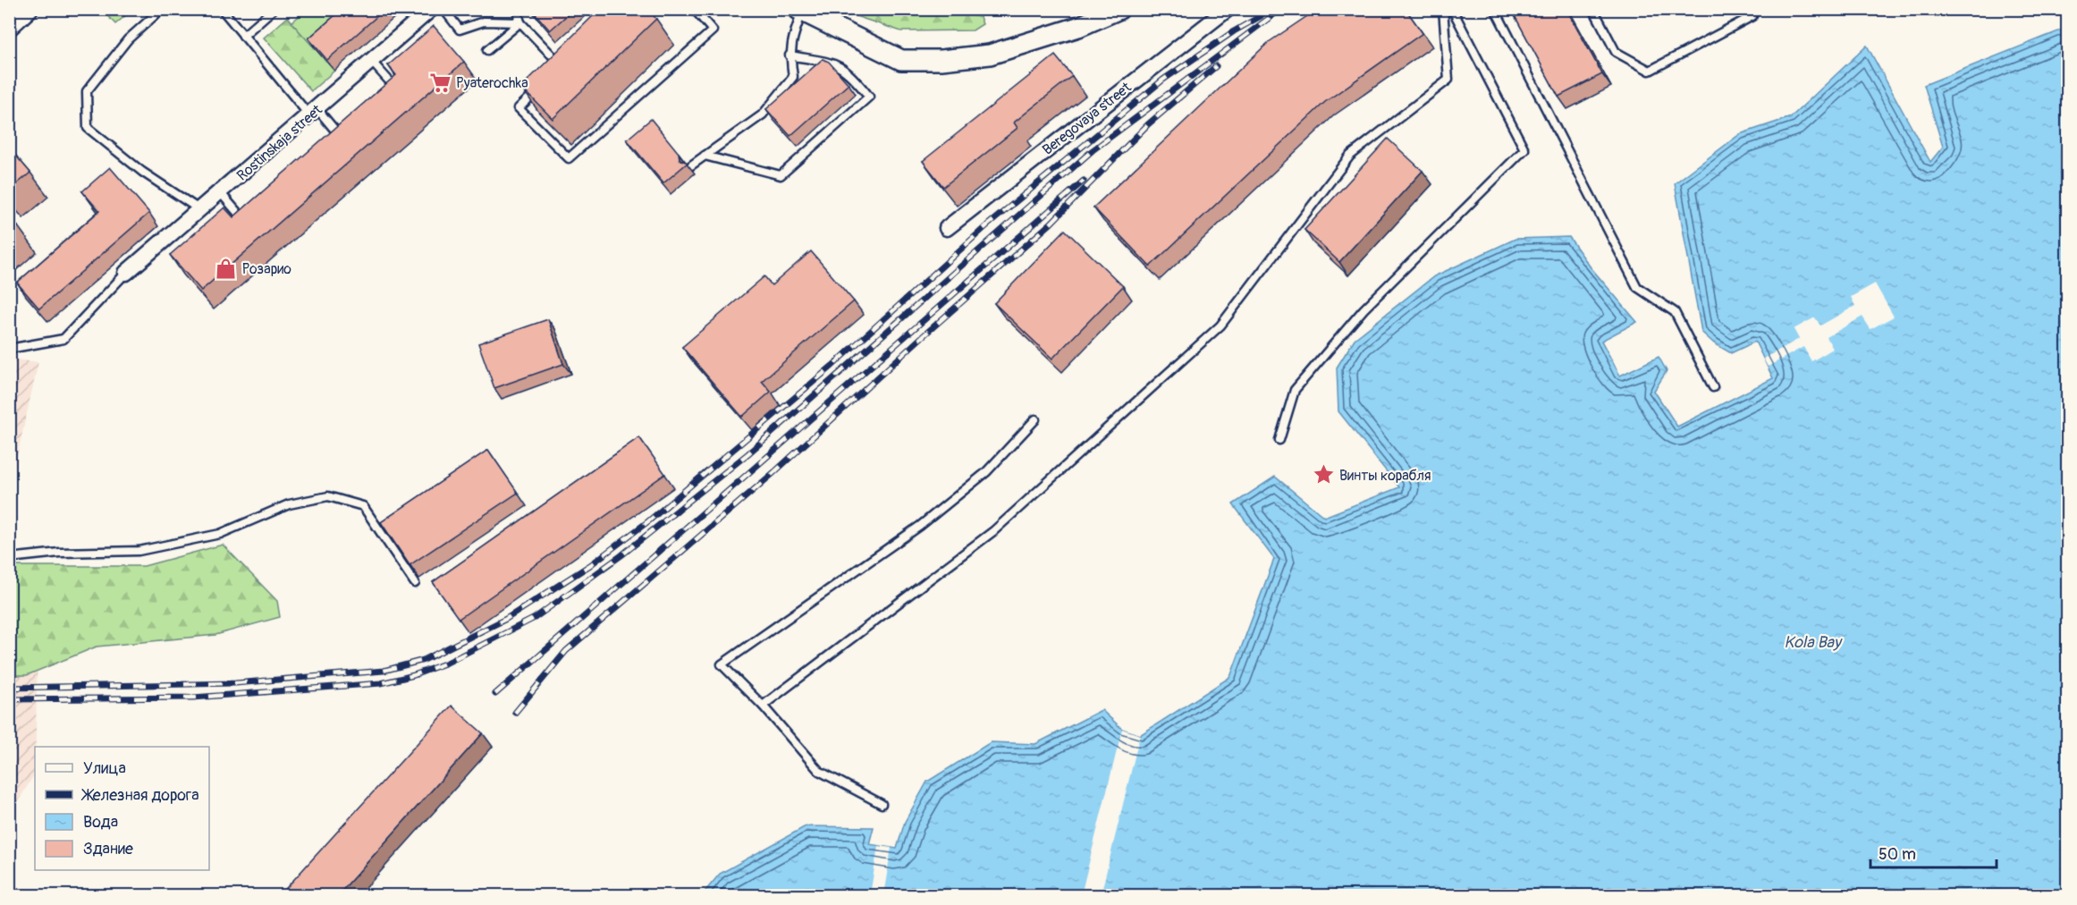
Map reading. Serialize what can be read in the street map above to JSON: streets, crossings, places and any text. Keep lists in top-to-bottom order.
{
  "streets": {
    "street": ["Beregovaya street", "Rostinskaja street"]
  },
  "water": ["Kola Bay"],
  "places": {
    "supermarket": ["Pyaterochka"],
    "shop": ["Розарио"],
    "place": ["Винты корабля"]
  },
  "legend": [
    "Улица",
    "Железная дорога",
    "Вода",
    "Здание"
  ],
  "scale_bar": "50 m"
}
